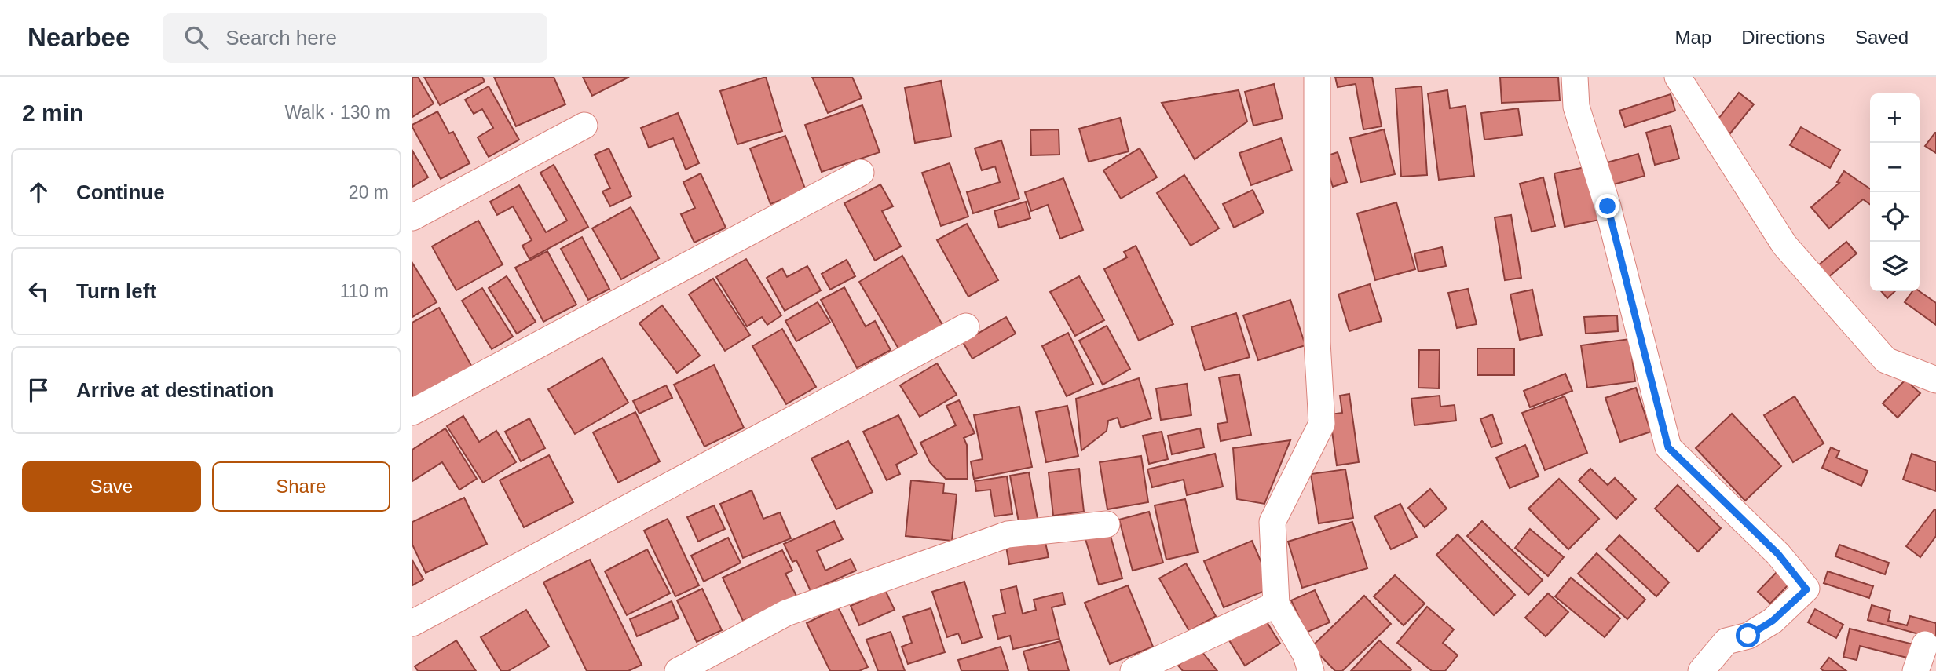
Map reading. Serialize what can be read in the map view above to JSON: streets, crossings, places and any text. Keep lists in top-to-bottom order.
{
  "page": {
    "header": "Nearbee",
    "search": "Search here",
    "nav": ["Map", "Directions", "Saved"],
    "heading": ["2 min", "Walk · 130 m"],
    "map_buttons": ["+", "−"],
    "list": [
      ["Continue", "20 m"],
      ["Turn left", "110 m"],
      "Arrive at destination"
    ],
    "buttons": ["Save", "Share"]
  }
}
